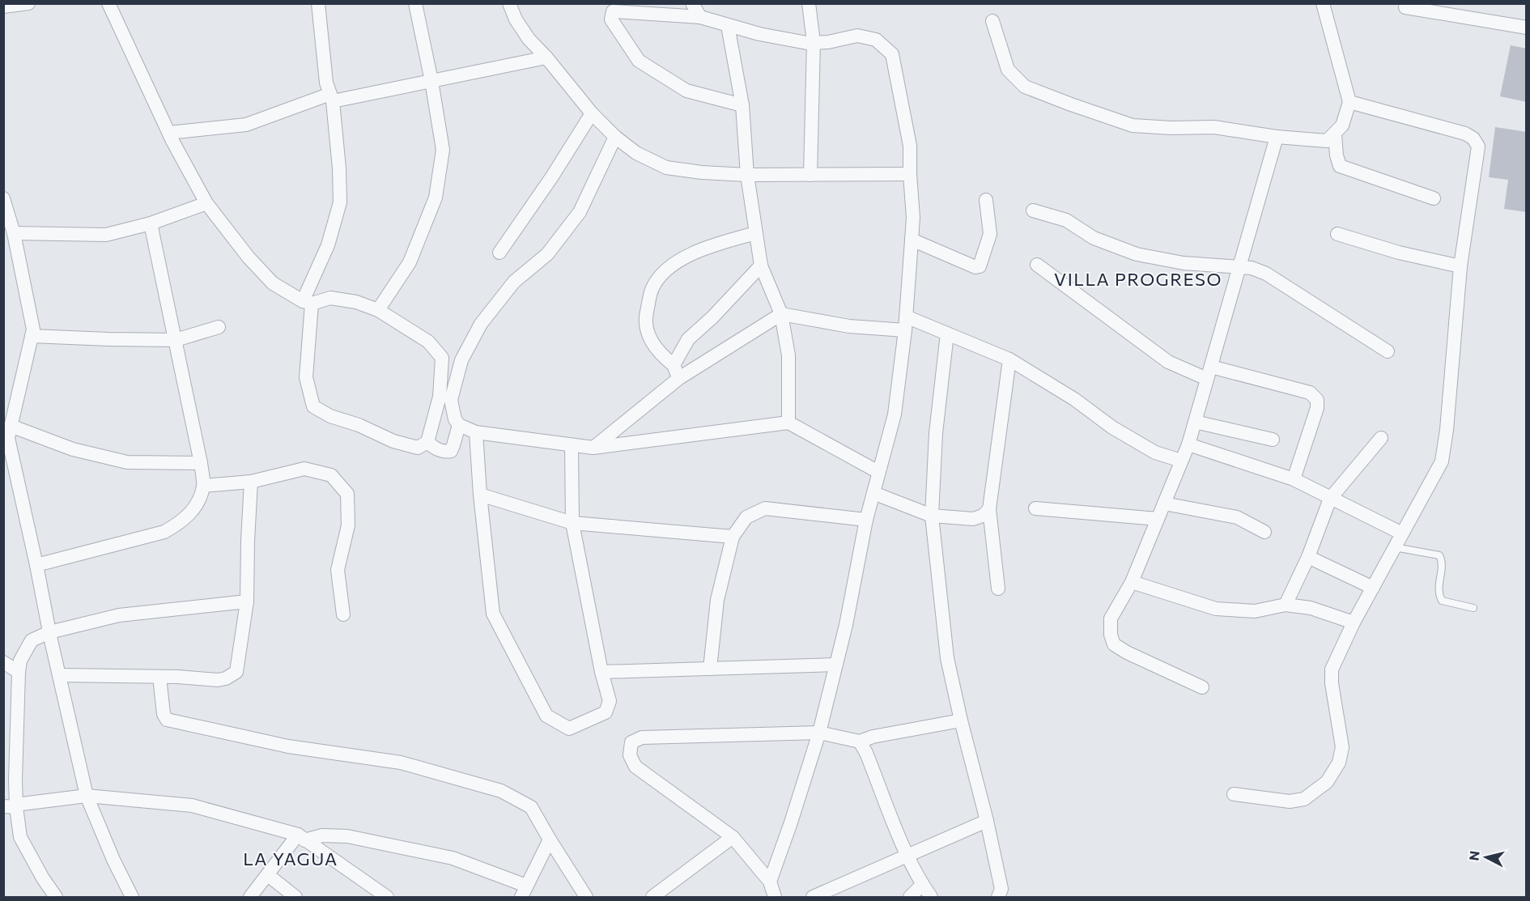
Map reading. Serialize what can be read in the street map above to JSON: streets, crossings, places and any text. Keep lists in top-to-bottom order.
{
  "districts": ["VILLA PROGRESO", "LA YAGUA"],
  "north": "left"
}
